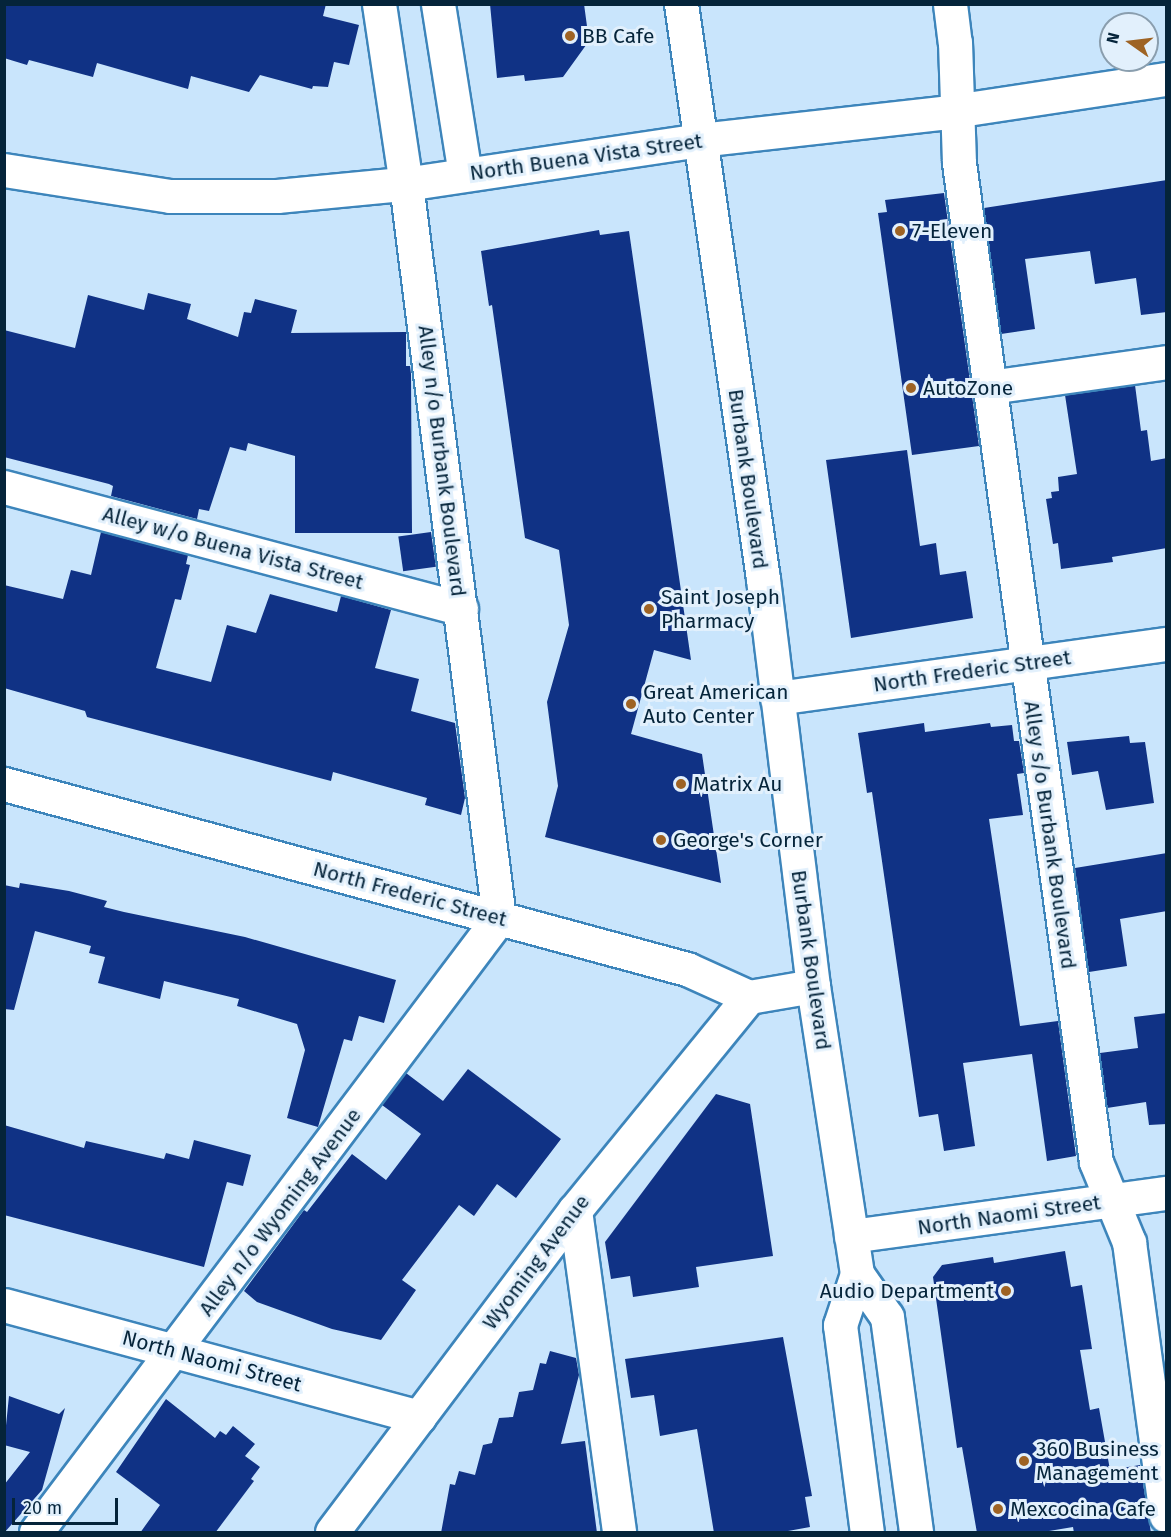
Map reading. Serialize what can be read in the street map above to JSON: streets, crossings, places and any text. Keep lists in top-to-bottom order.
{
  "streets": {
    "main road": [
      "North Buena Vista Street",
      "Alley n/o Burbank Boulevard",
      "Burbank Boulevard",
      "Alley w/o Buena Vista Street",
      "North Frederic Street",
      "Alley s/o Burbank Boulevard",
      "Alley n/o Wyoming Avenue",
      "North Naomi Street",
      "Wyoming Avenue"
    ]
  },
  "crossings": [
    ["North Buena Vista Street", "Alley n/o Burbank Boulevard"],
    ["North Buena Vista Street", "Burbank Boulevard"],
    ["North Buena Vista Street", "Alley s/o Burbank Boulevard"],
    ["Alley n/o Burbank Boulevard", "Alley w/o Buena Vista Street"],
    ["Alley n/o Burbank Boulevard", "North Frederic Street"],
    ["Alley n/o Burbank Boulevard", "Alley n/o Wyoming Avenue"],
    ["Burbank Boulevard", "North Frederic Street"],
    ["Burbank Boulevard", "North Naomi Street"],
    ["North Frederic Street", "Alley s/o Burbank Boulevard"],
    ["North Frederic Street", "Alley n/o Wyoming Avenue"],
    ["North Frederic Street", "Wyoming Avenue"],
    ["Alley s/o Burbank Boulevard", "North Naomi Street"],
    ["Alley n/o Wyoming Avenue", "North Naomi Street"],
    ["North Naomi Street", "Wyoming Avenue"]
  ],
  "places": [
    "BB Cafe",
    "7-Eleven",
    "AutoZone",
    "Saint Joseph Pharmacy",
    "Great American Auto Center",
    "Matrix Au",
    "George's Corner",
    "Audio Department",
    "360 Business Management",
    "Mexcocina Cafe"
  ],
  "scale_bar": "20 m",
  "north": "left"
}
